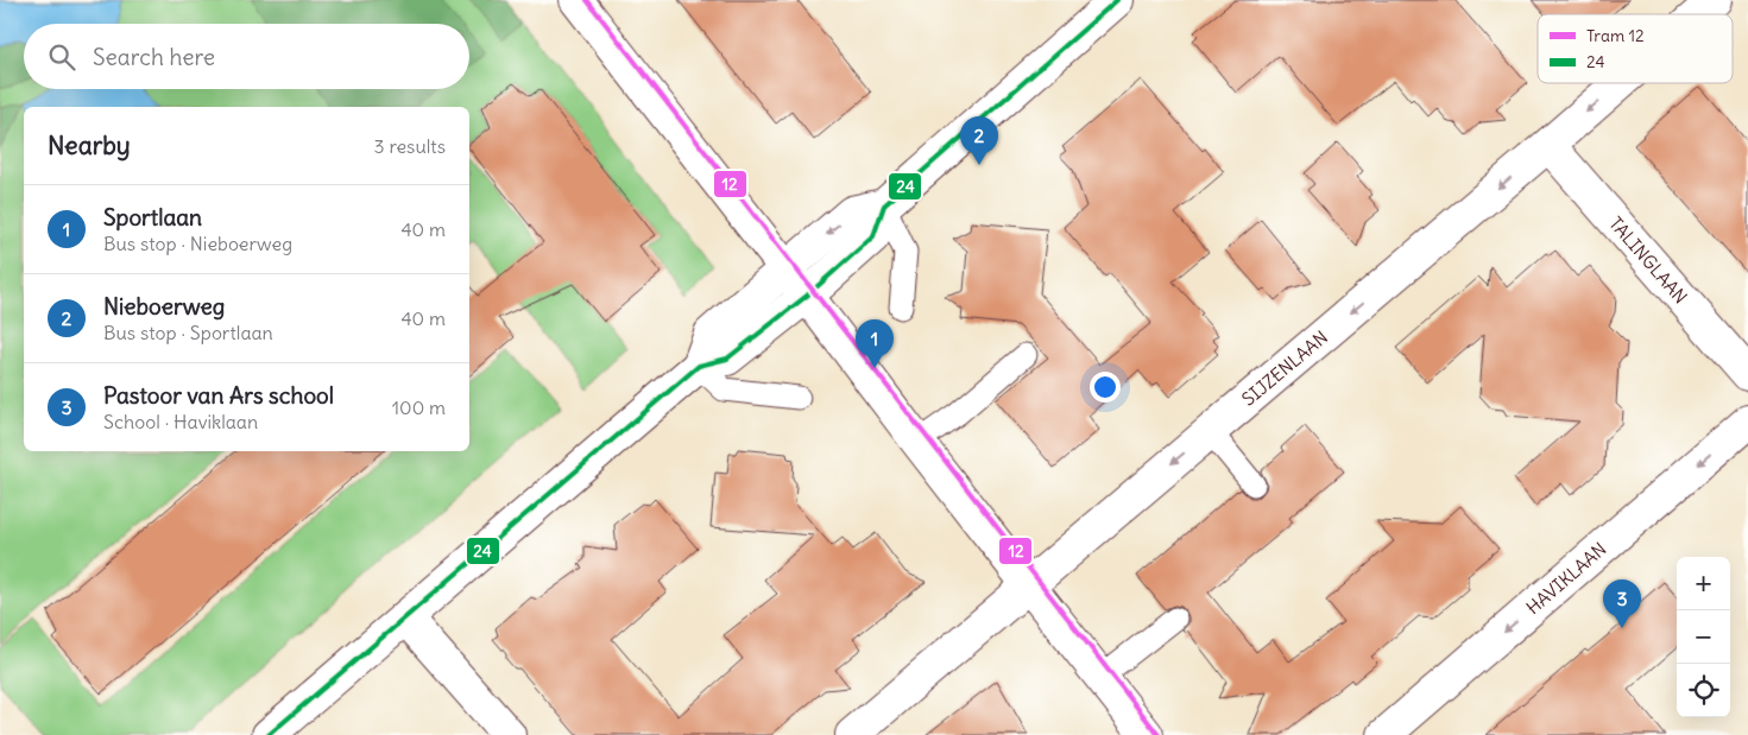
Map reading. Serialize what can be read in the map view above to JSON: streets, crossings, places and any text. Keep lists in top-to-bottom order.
{
  "streets": {
    "street": ["TALINGLAAN", "SIJZENLAAN", "HAVIKLAAN"]
  },
  "crossings": [
    ["TALINGLAAN", "SIJZENLAAN"]
  ],
  "one_way": ["SIJZENLAAN", "HAVIKLAAN"],
  "lines": ["tram line 12", "transit line 24"],
  "legend": ["Tram 12", "24"],
  "page": {
    "search": "Search here",
    "heading": ["Nearby", "3 results"],
    "pins": ["2", "1", "3"],
    "list": [
      {
        "mark": "1",
        "name": "Sportlaan",
        "note": "Bus stop · Nieboerweg",
        "value": "40 m"
      },
      {
        "mark": "2",
        "name": "Nieboerweg",
        "note": "Bus stop · Sportlaan",
        "value": "40 m"
      },
      {
        "mark": "3",
        "name": "Pastoor van Ars school",
        "note": "School · Haviklaan",
        "value": "100 m"
      }
    ],
    "map_buttons": ["+", "−"]
  }
}
